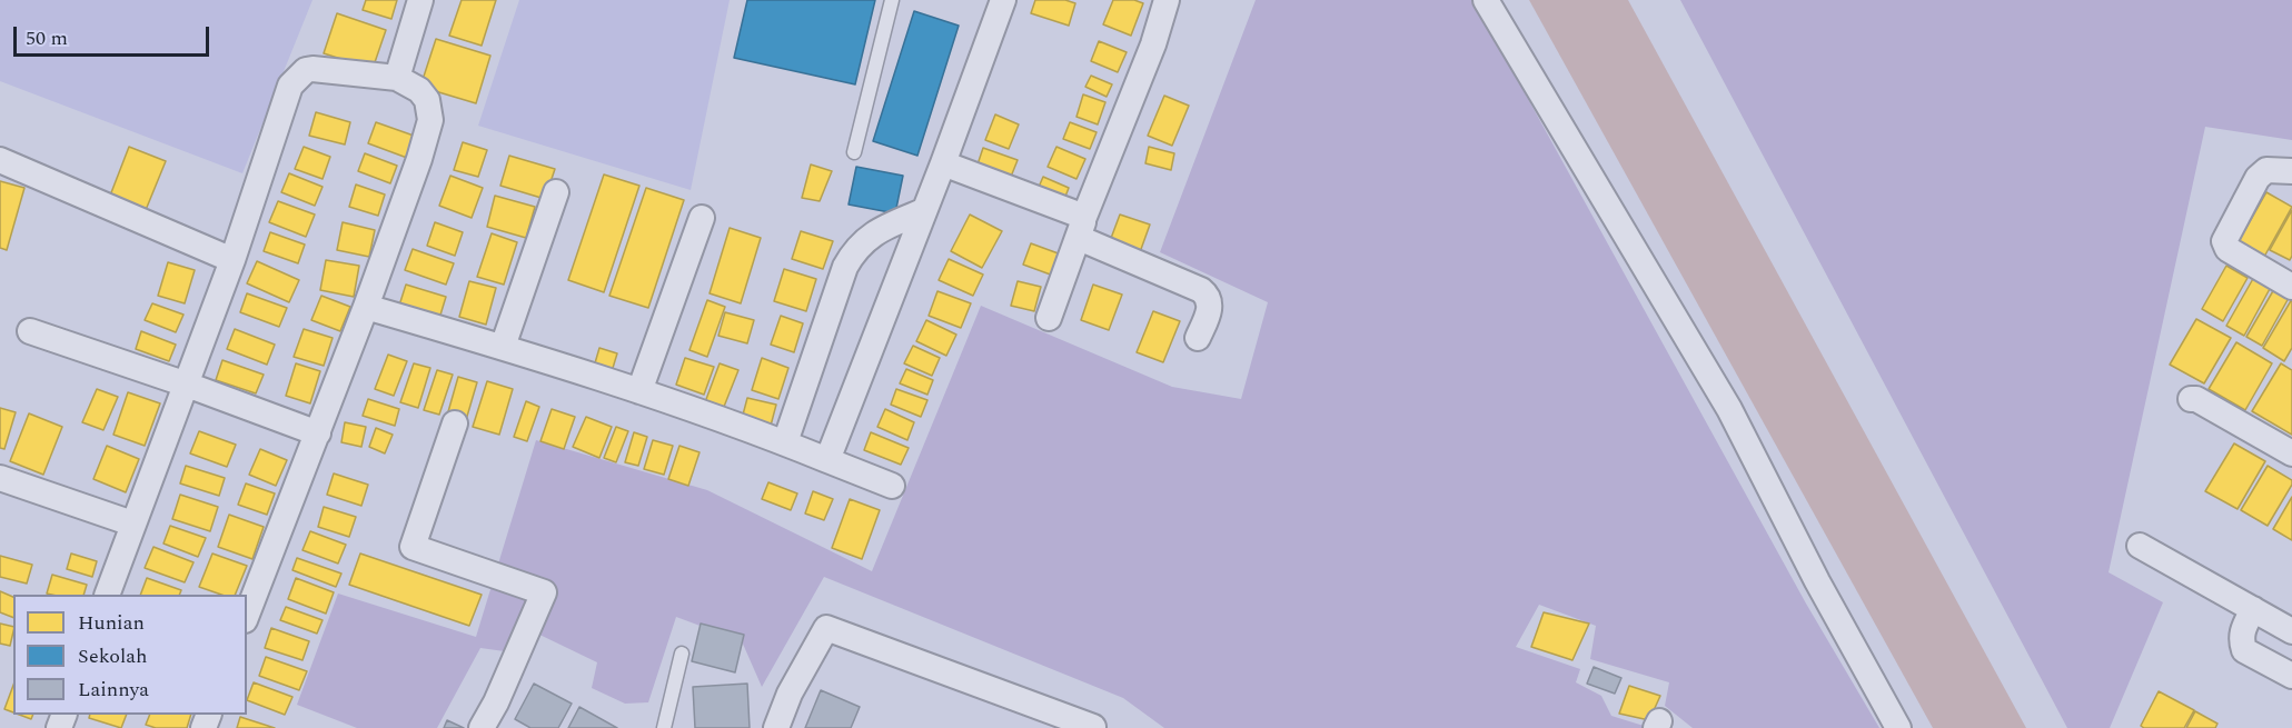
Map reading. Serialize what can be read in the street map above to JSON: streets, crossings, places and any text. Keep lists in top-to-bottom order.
{
  "legend": ["Hunian", "Sekolah", "Lainnya"],
  "scale_bar": "50 m"
}
